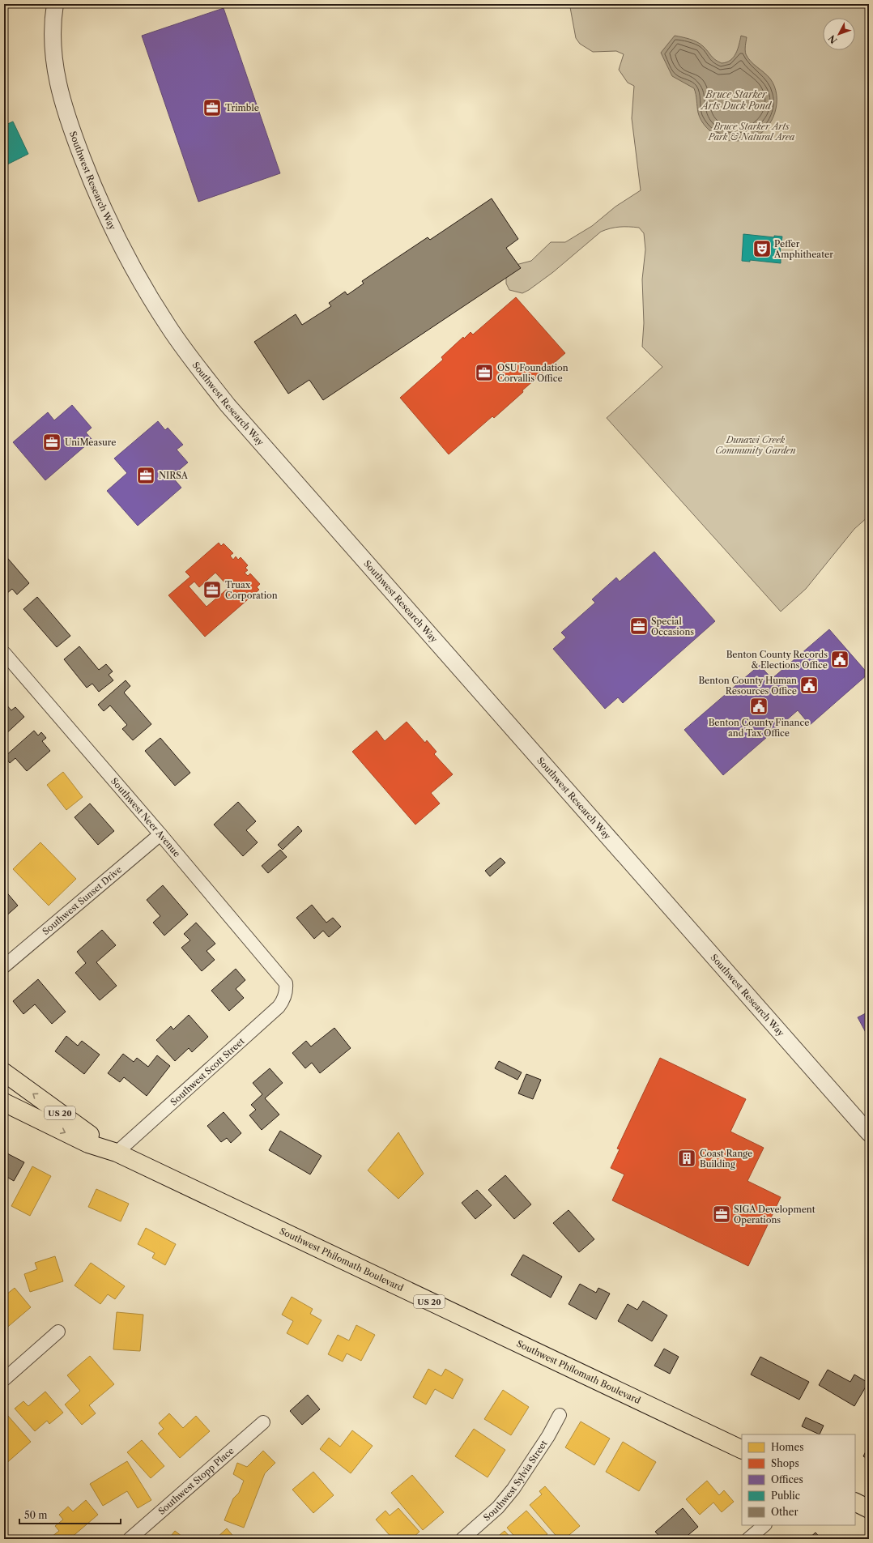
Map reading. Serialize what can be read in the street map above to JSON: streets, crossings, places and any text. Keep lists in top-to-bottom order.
{
  "streets": {
    "highway": ["US 20", "Southwest Philomath Boulevard"],
    "street": [
      "Southwest Research Way",
      "Southwest Neer Avenue",
      "Southwest Sunset Drive",
      "Southwest Scott Street",
      "Southwest Sylvia Street",
      "Southwest Stopp Place"
    ]
  },
  "crossings": [
    ["Southwest Neer Avenue", "Southwest Sunset Drive"],
    ["Southwest Neer Avenue", "Southwest Scott Street"],
    ["Southwest Scott Street", "Southwest Philomath Boulevard"]
  ],
  "water": ["Bruce Starker Arts Duck Pond"],
  "parks": ["Bruce Starker Arts Park & Natural Area", "Dunawi Creek Community Garden"],
  "places": {
    "office": [
      "Trimble",
      "OSU Foundation Corvallis Office",
      "UniMeasure",
      "NIRSA",
      "Truax Corporation",
      "Special Occasions",
      "SIGA Development Operations"
    ],
    "theatre": ["Peffer Amphitheater"],
    "public building": ["Benton County Records & Elections Office", "Benton County Human Resources Office", "Benton County Finance and Tax Office"],
    "building": ["Coast Range Building"]
  },
  "legend": [
    "Homes",
    "Shops",
    "Offices",
    "Public",
    "Other"
  ],
  "scale_bar": "50 m",
  "north": "bottom left"
}
